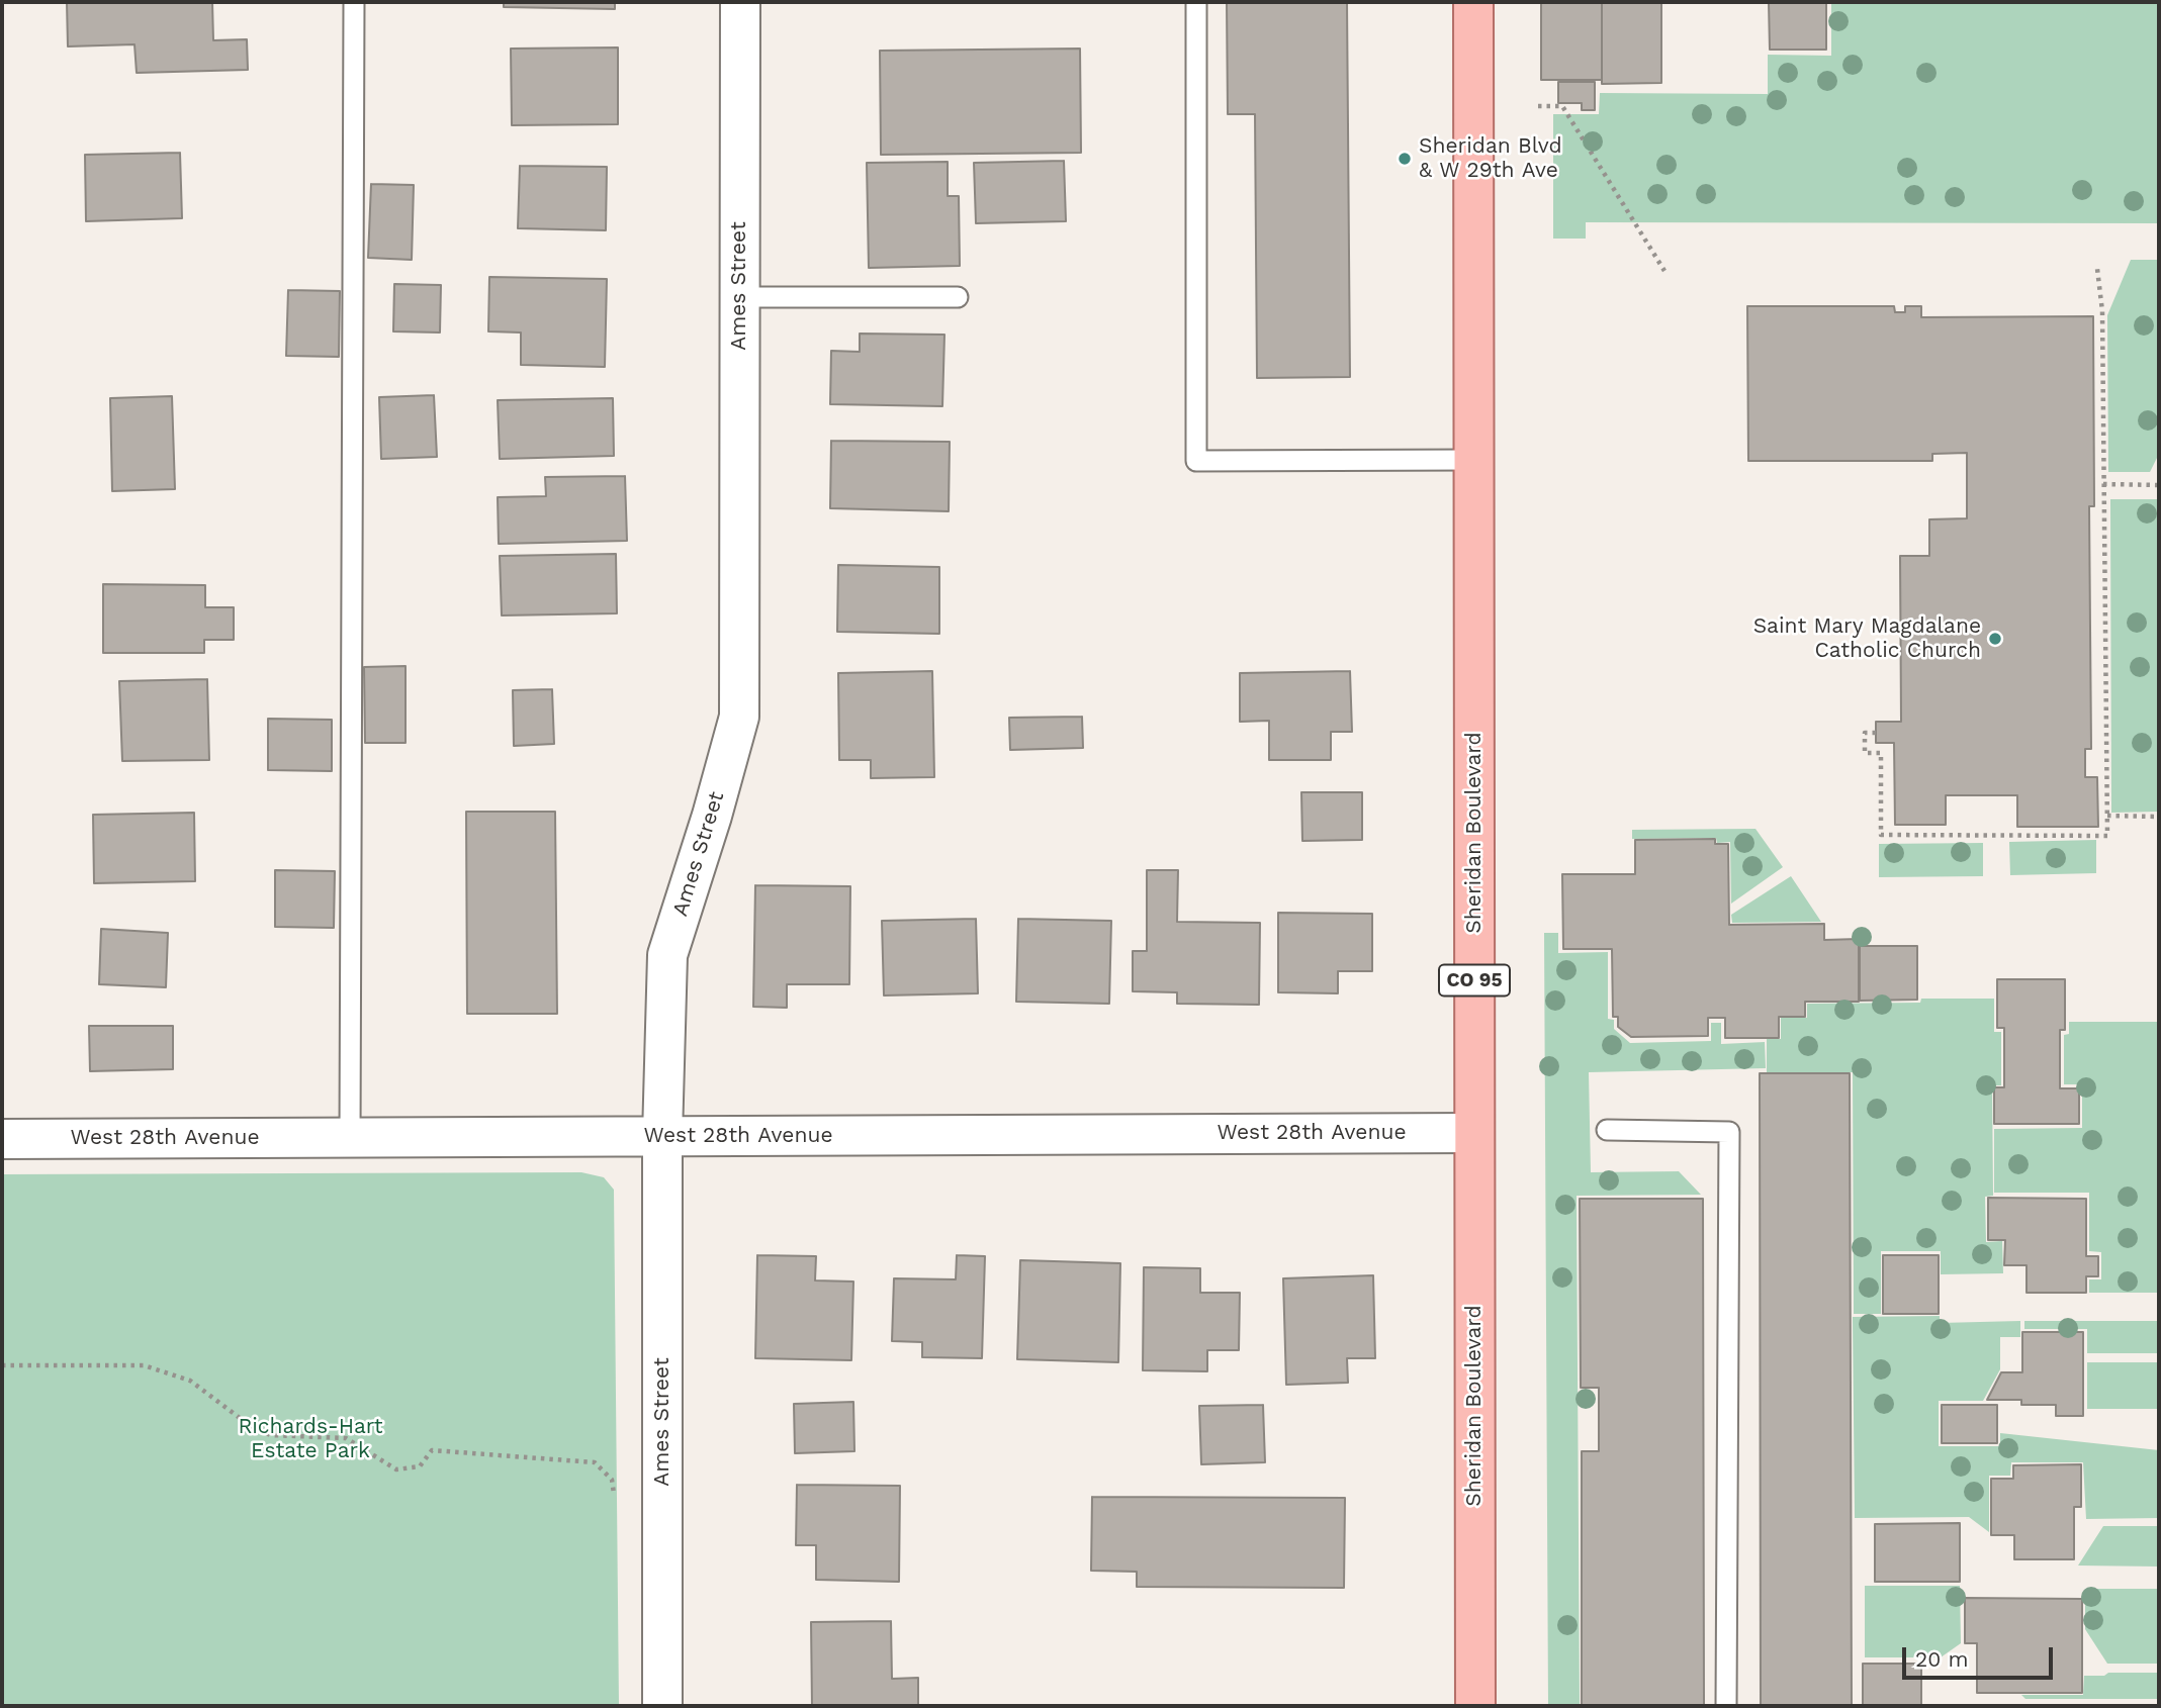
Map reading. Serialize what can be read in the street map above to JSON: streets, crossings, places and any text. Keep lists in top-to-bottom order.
{
  "streets": {
    "main road": ["Sheridan Boulevard", "CO 95"],
    "street": ["Ames Street", "West 28th Avenue"]
  },
  "crossings": [
    ["Ames Street", "West 28th Avenue"],
    ["Sheridan Boulevard", "West 28th Avenue"]
  ],
  "parks": ["Richards-Hart Estate Park"],
  "places": ["Sheridan Blvd & W 29th Ave", "Saint Mary Magdalane Catholic Church"],
  "scale_bar": "20 m"
}
